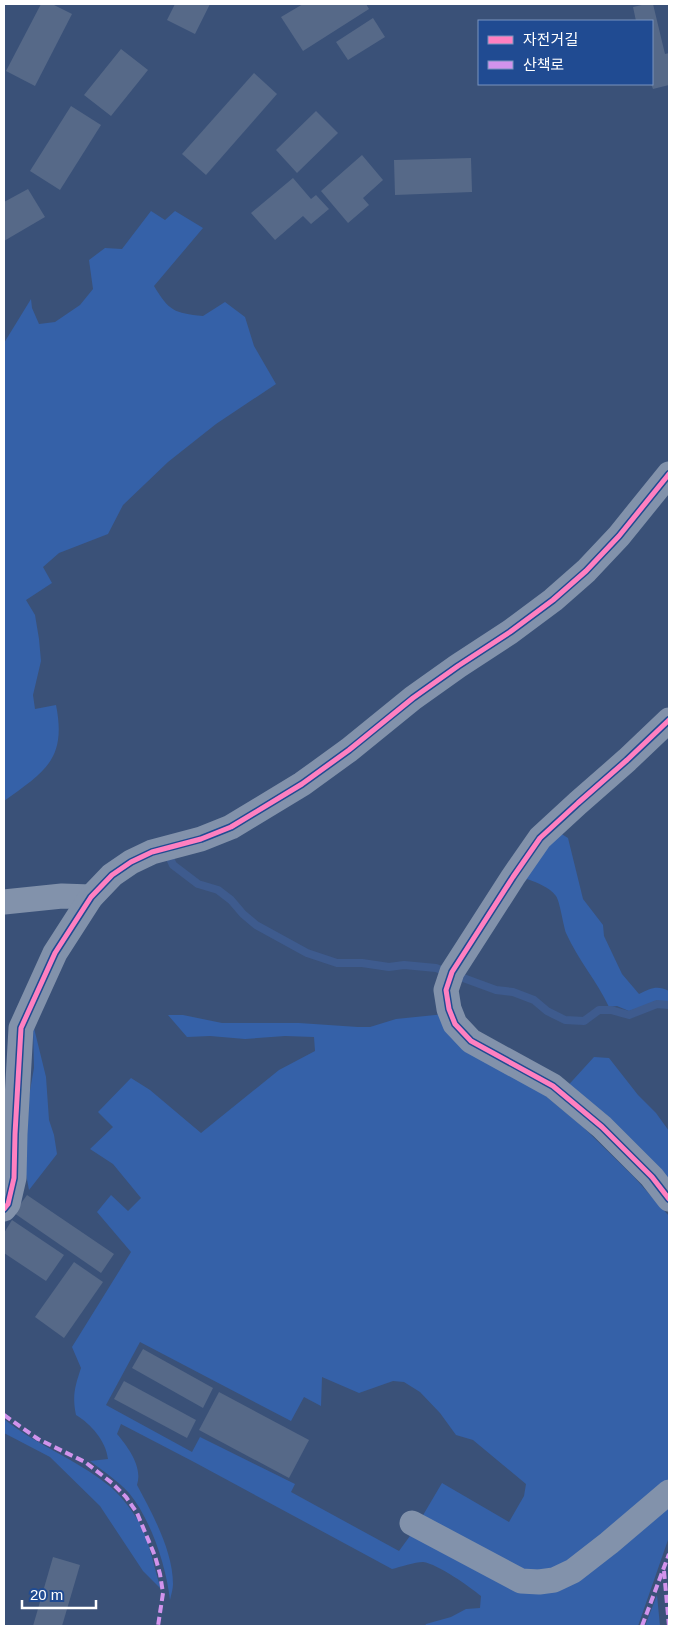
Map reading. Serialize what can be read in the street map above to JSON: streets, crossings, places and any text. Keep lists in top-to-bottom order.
{
  "legend": ["자전거길", "산책로"],
  "scale_bar": "20 m"
}
